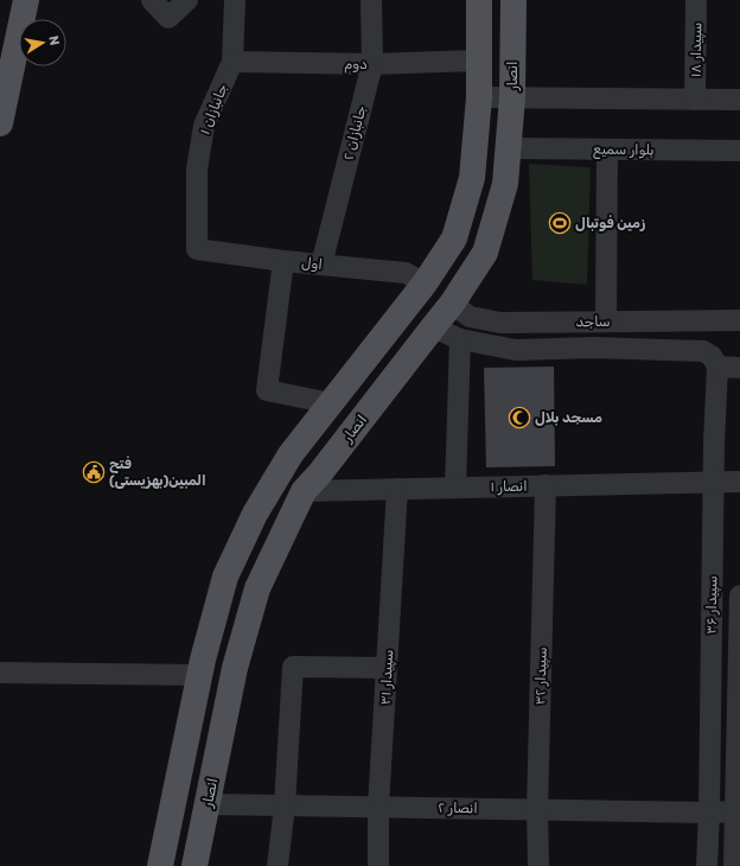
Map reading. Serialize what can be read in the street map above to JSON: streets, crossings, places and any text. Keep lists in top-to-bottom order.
{
  "streets": {
    "main road": ["انصار"],
    "street": [
      "سپیدار ۱۸",
      "دوم",
      "جانبازان ۱",
      "جانبازان ۲",
      "بلوار سمیع",
      "اول",
      "ساجد",
      "انصار ۱",
      "سپیدار ۳۶",
      "سپیدار ۳۲",
      "سپیدار ۳۱",
      "انصار ۲"
    ]
  },
  "crossings": [
    ["دوم", "جانبازان ۱"],
    ["دوم", "جانبازان ۲"],
    ["انصار", "بلوار سمیع"],
    ["انصار", "ساجد"],
    ["انصار", "انصار ۱"],
    ["انصار", "انصار ۲"],
    ["جانبازان ۱", "اول"],
    ["جانبازان ۲", "اول"],
    ["انصار ۱", "سپیدار ۳۶"],
    ["انصار ۱", "سپیدار ۳۲"],
    ["انصار ۱", "سپیدار ۳۱"],
    ["سپیدار ۳۶", "انصار ۲"],
    ["سپیدار ۳۲", "انصار ۲"],
    ["سپیدار ۳۱", "انصار ۲"]
  ],
  "places": {
    "sports": ["زمین فوتبال"],
    "mosque": ["مسجد بلال"],
    "public building": ["فتح المبین(بهزیستی)"]
  },
  "north": "right"
}
